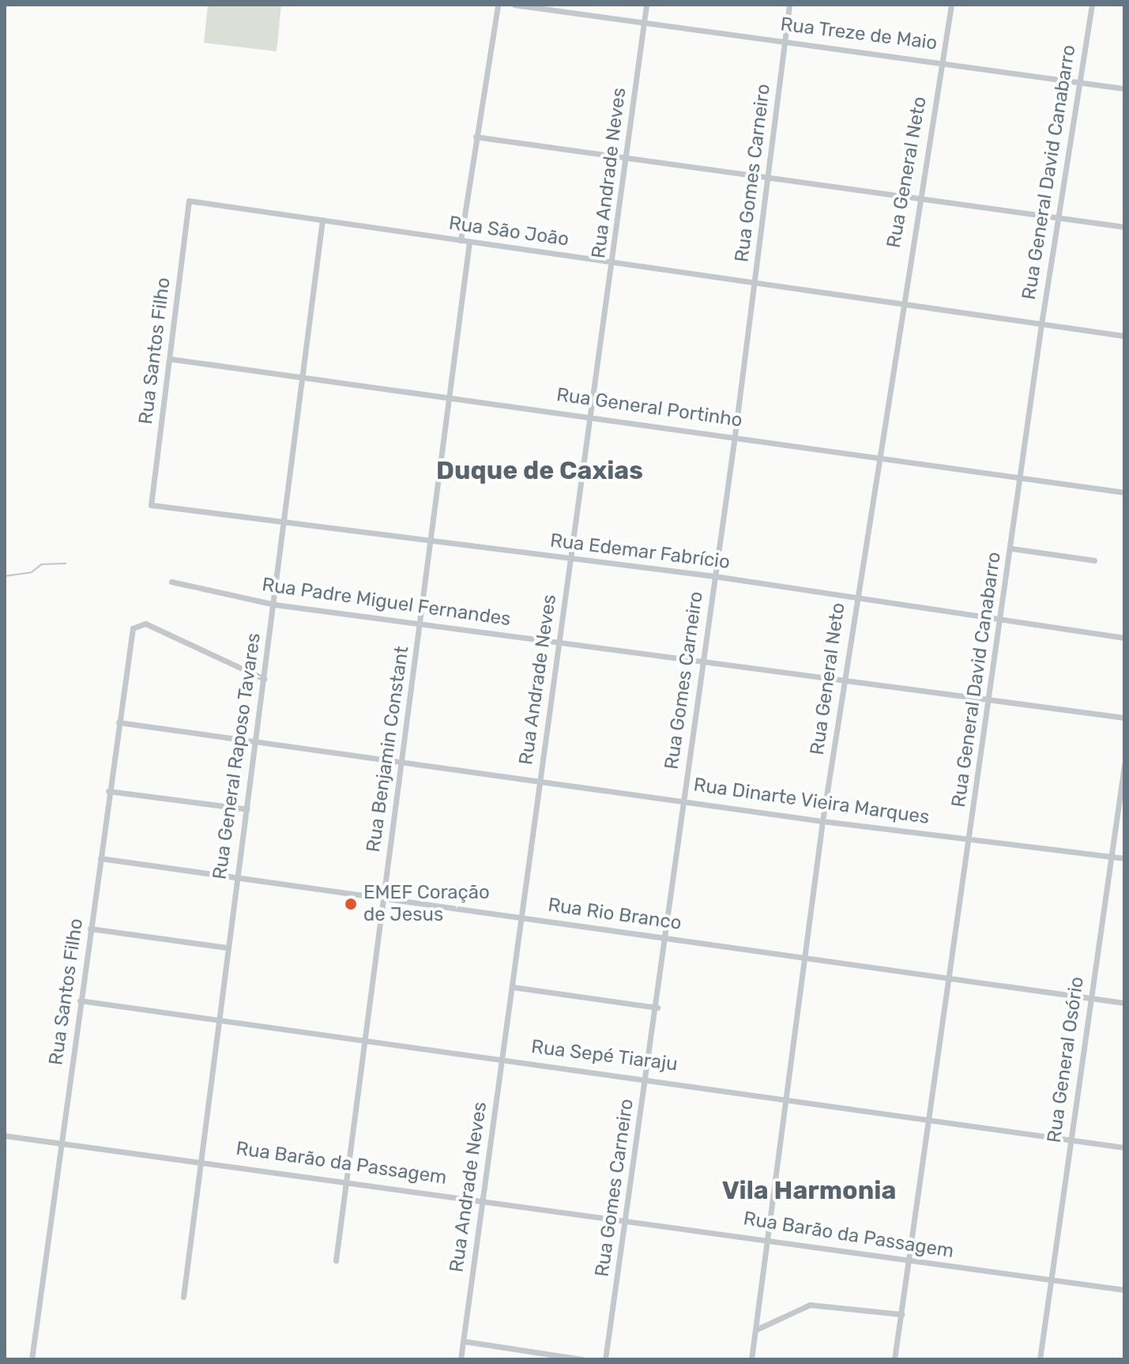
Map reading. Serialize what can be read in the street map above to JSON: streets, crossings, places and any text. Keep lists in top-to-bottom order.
{
  "streets": {
    "street": [
      "Rua Treze de Maio",
      "Rua General Neto",
      "Rua General David Canabarro",
      "Rua Andrade Neves",
      "Rua Gomes Carneiro",
      "Rua São João",
      "Rua Santos Filho",
      "Rua General Portinho",
      "Rua Edemar Fabrício",
      "Rua Padre Miguel Fernandes",
      "Rua Benjamin Constant",
      "Rua General Raposo Tavares",
      "Rua Dinarte Vieira Marques",
      "Rua Rio Branco",
      "Rua Sepé Tiaraju",
      "Rua General Osório",
      "Rua Barão da Passagem"
    ]
  },
  "crossings": [
    ["Rua Treze de Maio", "Rua General Neto"],
    ["Rua Treze de Maio", "Rua General David Canabarro"],
    ["Rua Treze de Maio", "Rua Andrade Neves"],
    ["Rua Treze de Maio", "Rua Gomes Carneiro"],
    ["Rua General Neto", "Rua São João"],
    ["Rua General Neto", "Rua General Portinho"],
    ["Rua General Neto", "Rua Edemar Fabrício"],
    ["Rua General Neto", "Rua Padre Miguel Fernandes"],
    ["Rua General Neto", "Rua Dinarte Vieira Marques"],
    ["Rua General Neto", "Rua Rio Branco"],
    ["Rua General Neto", "Rua Sepé Tiaraju"],
    ["Rua General Neto", "Rua Barão da Passagem"],
    ["Rua General David Canabarro", "Rua São João"],
    ["Rua General David Canabarro", "Rua General Portinho"],
    ["Rua General David Canabarro", "Rua Edemar Fabrício"],
    ["Rua General David Canabarro", "Rua Padre Miguel Fernandes"],
    ["Rua General David Canabarro", "Rua Dinarte Vieira Marques"],
    ["Rua General David Canabarro", "Rua Rio Branco"],
    ["Rua General David Canabarro", "Rua Sepé Tiaraju"],
    ["Rua General David Canabarro", "Rua Barão da Passagem"],
    ["Rua Andrade Neves", "Rua São João"],
    ["Rua Andrade Neves", "Rua General Portinho"],
    ["Rua Andrade Neves", "Rua Edemar Fabrício"],
    ["Rua Andrade Neves", "Rua Padre Miguel Fernandes"],
    ["Rua Andrade Neves", "Rua Dinarte Vieira Marques"],
    ["Rua Andrade Neves", "Rua Rio Branco"],
    ["Rua Andrade Neves", "Rua Sepé Tiaraju"],
    ["Rua Andrade Neves", "Rua Barão da Passagem"],
    ["Rua Gomes Carneiro", "Rua São João"],
    ["Rua Gomes Carneiro", "Rua General Portinho"],
    ["Rua Gomes Carneiro", "Rua Edemar Fabrício"],
    ["Rua Gomes Carneiro", "Rua Padre Miguel Fernandes"],
    ["Rua Gomes Carneiro", "Rua Dinarte Vieira Marques"],
    ["Rua Gomes Carneiro", "Rua Rio Branco"],
    ["Rua Gomes Carneiro", "Rua Sepé Tiaraju"],
    ["Rua Gomes Carneiro", "Rua Barão da Passagem"],
    ["Rua São João", "Rua Santos Filho"],
    ["Rua São João", "Rua Benjamin Constant"],
    ["Rua São João", "Rua General Raposo Tavares"],
    ["Rua Santos Filho", "Rua General Portinho"],
    ["Rua Santos Filho", "Rua Edemar Fabrício"],
    ["Rua Santos Filho", "Rua General Raposo Tavares"],
    ["Rua Santos Filho", "Rua Dinarte Vieira Marques"],
    ["Rua Santos Filho", "Rua Rio Branco"],
    ["Rua Santos Filho", "Rua Sepé Tiaraju"],
    ["Rua Santos Filho", "Rua Barão da Passagem"],
    ["Rua General Portinho", "Rua Benjamin Constant"],
    ["Rua General Portinho", "Rua General Raposo Tavares"],
    ["Rua Edemar Fabrício", "Rua Benjamin Constant"],
    ["Rua Edemar Fabrício", "Rua General Raposo Tavares"],
    ["Rua Padre Miguel Fernandes", "Rua Benjamin Constant"],
    ["Rua Padre Miguel Fernandes", "Rua General Raposo Tavares"],
    ["Rua Benjamin Constant", "Rua Dinarte Vieira Marques"],
    ["Rua Benjamin Constant", "Rua Rio Branco"],
    ["Rua Benjamin Constant", "Rua Sepé Tiaraju"],
    ["Rua Benjamin Constant", "Rua Barão da Passagem"],
    ["Rua General Raposo Tavares", "Rua Dinarte Vieira Marques"],
    ["Rua General Raposo Tavares", "Rua Rio Branco"],
    ["Rua General Raposo Tavares", "Rua Sepé Tiaraju"],
    ["Rua General Raposo Tavares", "Rua Barão da Passagem"],
    ["Rua Dinarte Vieira Marques", "Rua General Osório"],
    ["Rua Rio Branco", "Rua General Osório"],
    ["Rua Sepé Tiaraju", "Rua General Osório"],
    ["Rua General Osório", "Rua Barão da Passagem"]
  ],
  "districts": ["Duque de Caxias", "Vila Harmonia"],
  "places": ["EMEF Coração de Jesus"]
}
